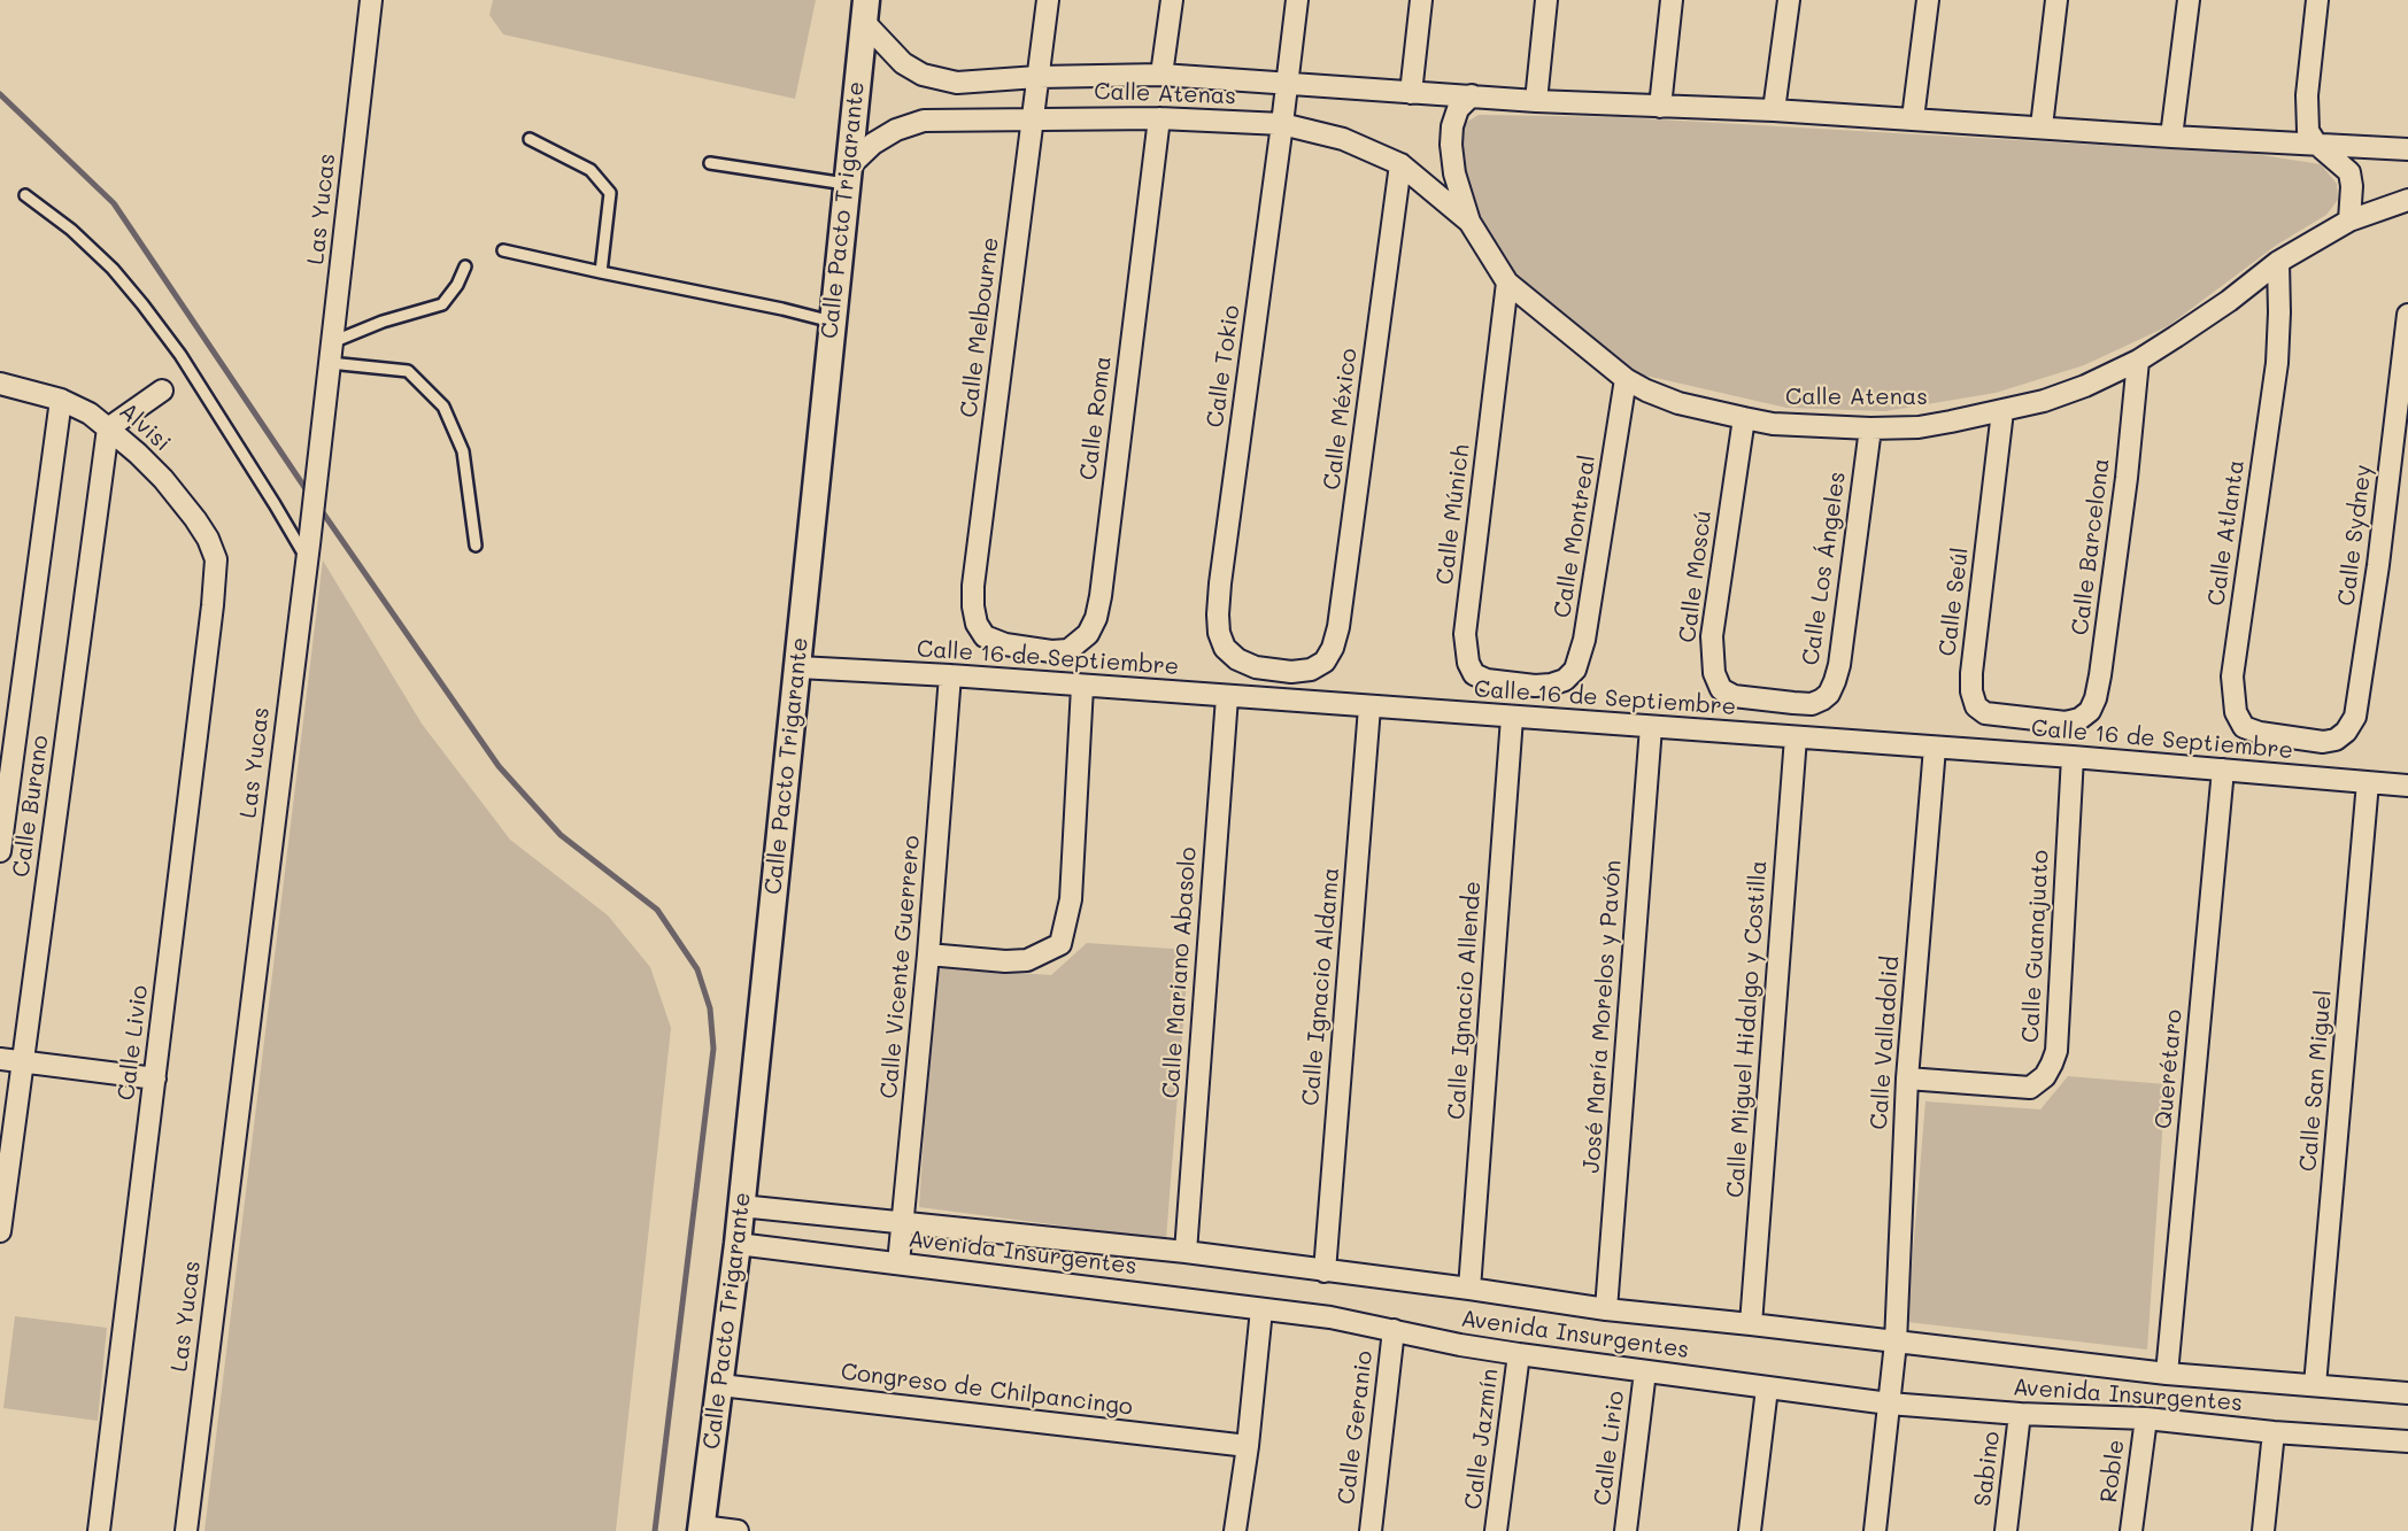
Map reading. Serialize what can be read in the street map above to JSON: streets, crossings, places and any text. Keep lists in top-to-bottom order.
{
  "streets": {
    "street": [
      "Calle Atenas",
      "Las Yucas",
      "Calle Pacto Trigarante",
      "Calle Melbourne",
      "Calle Tokio",
      "Calle Roma",
      "Calle México",
      "Alvisi",
      "Calle Múnich",
      "Calle Atlanta",
      "Calle Sydney",
      "Calle Montreal",
      "Calle Barcelona",
      "Calle Los Ángeles",
      "Calle Moscú",
      "Calle Seúl",
      "Calle 16 de Septiembre",
      "Calle Burano",
      "Calle Guanajuato",
      "Calle Vicente Guerrero",
      "Calle Mariano Abasolo",
      "Calle Ignacio Aldama",
      "Calle Ignacio Allende",
      "José María Morelos y Pavón",
      "Calle Miguel Hidalgo y Costilla",
      "Calle Livio",
      "Calle Valladolid",
      "Querétaro",
      "Calle San Miguel",
      "Avenida Insurgentes",
      "Congreso de Chilpancingo",
      "Calle Geranio",
      "Calle Jazmín",
      "Calle Lirio",
      "Sabino",
      "Roble"
    ]
  },
  "crossings": [
    ["Calle Atenas", "Calle Pacto Trigarante"],
    ["Calle Atenas", "Calle Melbourne"],
    ["Calle Atenas", "Calle Tokio"],
    ["Calle Atenas", "Calle Roma"],
    ["Calle Atenas", "Calle México"],
    ["Calle Atenas", "Calle Múnich"],
    ["Calle Atenas", "Calle Atlanta"],
    ["Calle Atenas", "Calle Montreal"],
    ["Calle Atenas", "Calle Barcelona"],
    ["Calle Atenas", "Calle Los Ángeles"],
    ["Calle Atenas", "Calle Moscú"],
    ["Calle Atenas", "Calle Seúl"],
    ["Calle Pacto Trigarante", "Calle 16 de Septiembre"],
    ["Calle Pacto Trigarante", "Avenida Insurgentes"],
    ["Calle Pacto Trigarante", "Congreso de Chilpancingo"],
    ["Calle Melbourne", "Calle Roma"],
    ["Calle Tokio", "Calle México"],
    ["Alvisi", "Calle Burano"],
    ["Alvisi", "Calle Livio"],
    ["Calle Múnich", "Calle Montreal"],
    ["Calle Atlanta", "Calle Sydney"],
    ["Calle Barcelona", "Calle Seúl"],
    ["Calle Los Ángeles", "Calle Moscú"],
    ["Calle 16 de Septiembre", "Calle Guanajuato"],
    ["Calle 16 de Septiembre", "Calle Vicente Guerrero"],
    ["Calle 16 de Septiembre", "Calle Mariano Abasolo"],
    ["Calle 16 de Septiembre", "Calle Ignacio Aldama"],
    ["Calle 16 de Septiembre", "Calle Ignacio Allende"],
    ["Calle 16 de Septiembre", "José María Morelos y Pavón"],
    ["Calle 16 de Septiembre", "Calle Miguel Hidalgo y Costilla"],
    ["Calle 16 de Septiembre", "Calle Valladolid"],
    ["Calle 16 de Septiembre", "Querétaro"],
    ["Calle 16 de Septiembre", "Calle San Miguel"],
    ["Calle Guanajuato", "Calle Valladolid"],
    ["Calle Vicente Guerrero", "Avenida Insurgentes"],
    ["Calle Mariano Abasolo", "Avenida Insurgentes"],
    ["Calle Ignacio Aldama", "Avenida Insurgentes"],
    ["Calle Ignacio Allende", "Avenida Insurgentes"],
    ["José María Morelos y Pavón", "Avenida Insurgentes"],
    ["Calle Miguel Hidalgo y Costilla", "Avenida Insurgentes"],
    ["Calle Valladolid", "Avenida Insurgentes"],
    ["Querétaro", "Avenida Insurgentes"],
    ["Calle San Miguel", "Avenida Insurgentes"],
    ["Avenida Insurgentes", "Calle Geranio"],
    ["Avenida Insurgentes", "Calle Jazmín"],
    ["Avenida Insurgentes", "Calle Lirio"],
    ["Avenida Insurgentes", "Sabino"],
    ["Avenida Insurgentes", "Roble"]
  ]
}
